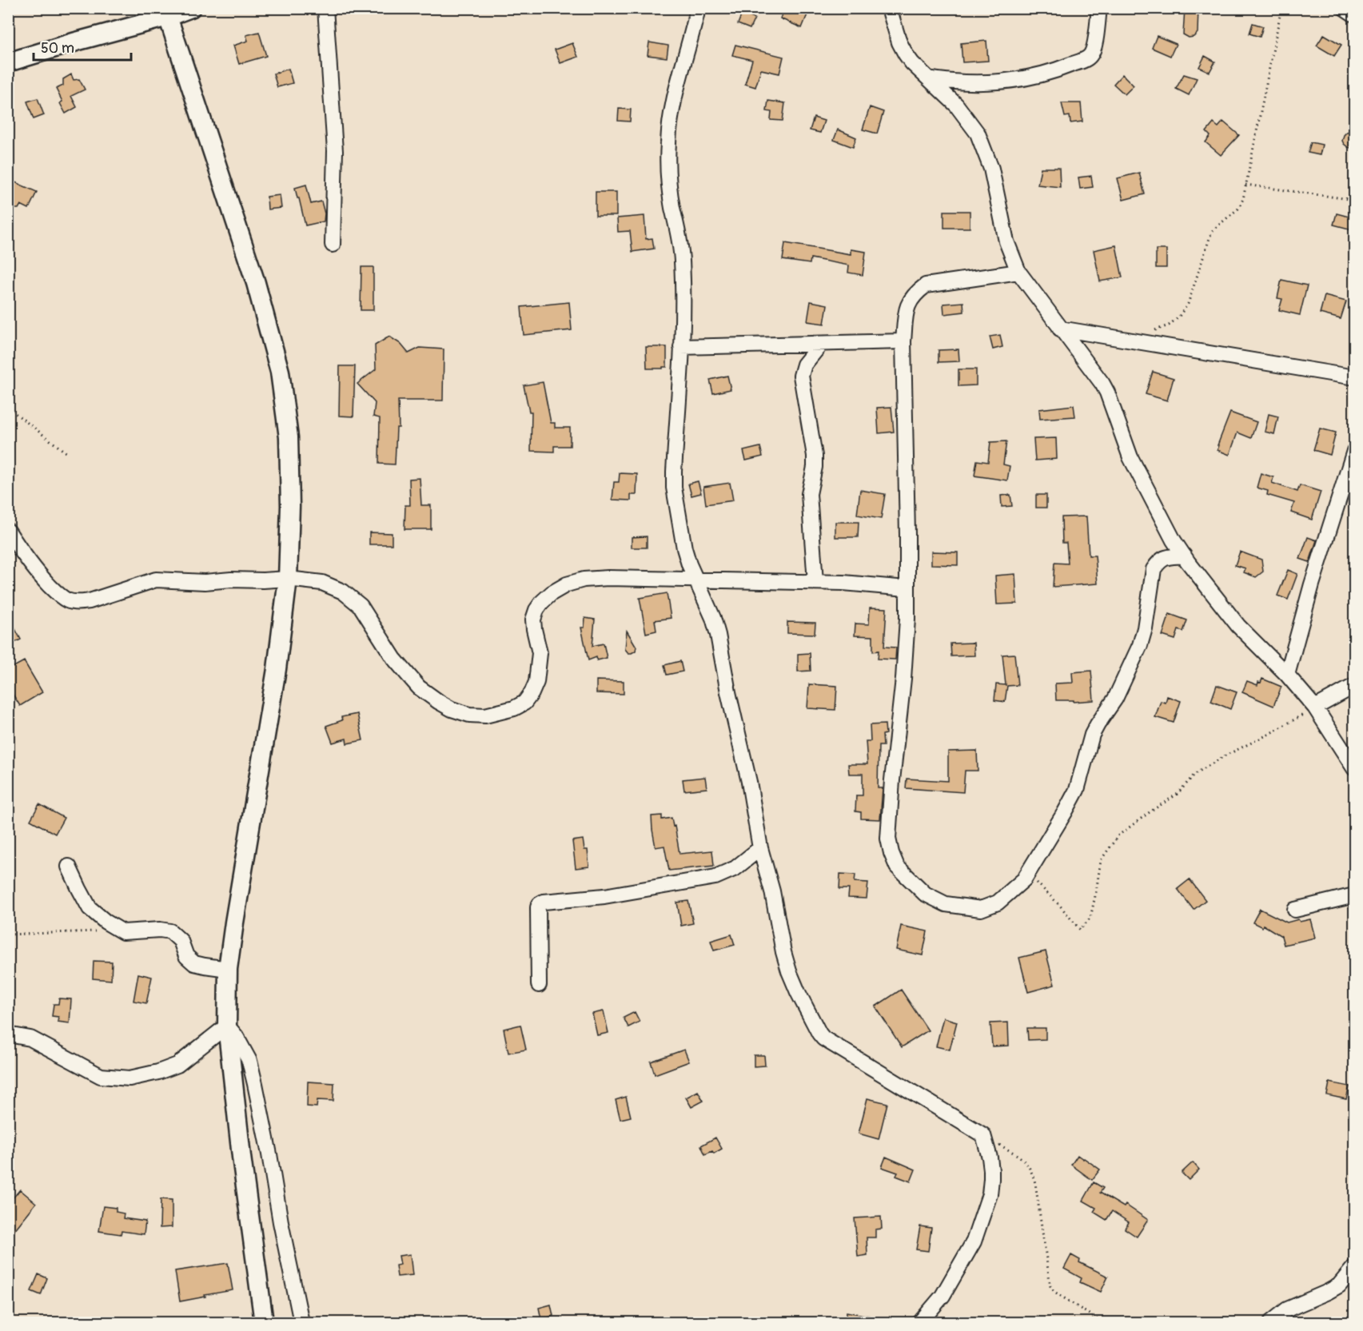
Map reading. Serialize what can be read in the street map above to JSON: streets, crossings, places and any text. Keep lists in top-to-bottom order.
{
  "scale_bar": "50 m"
}
